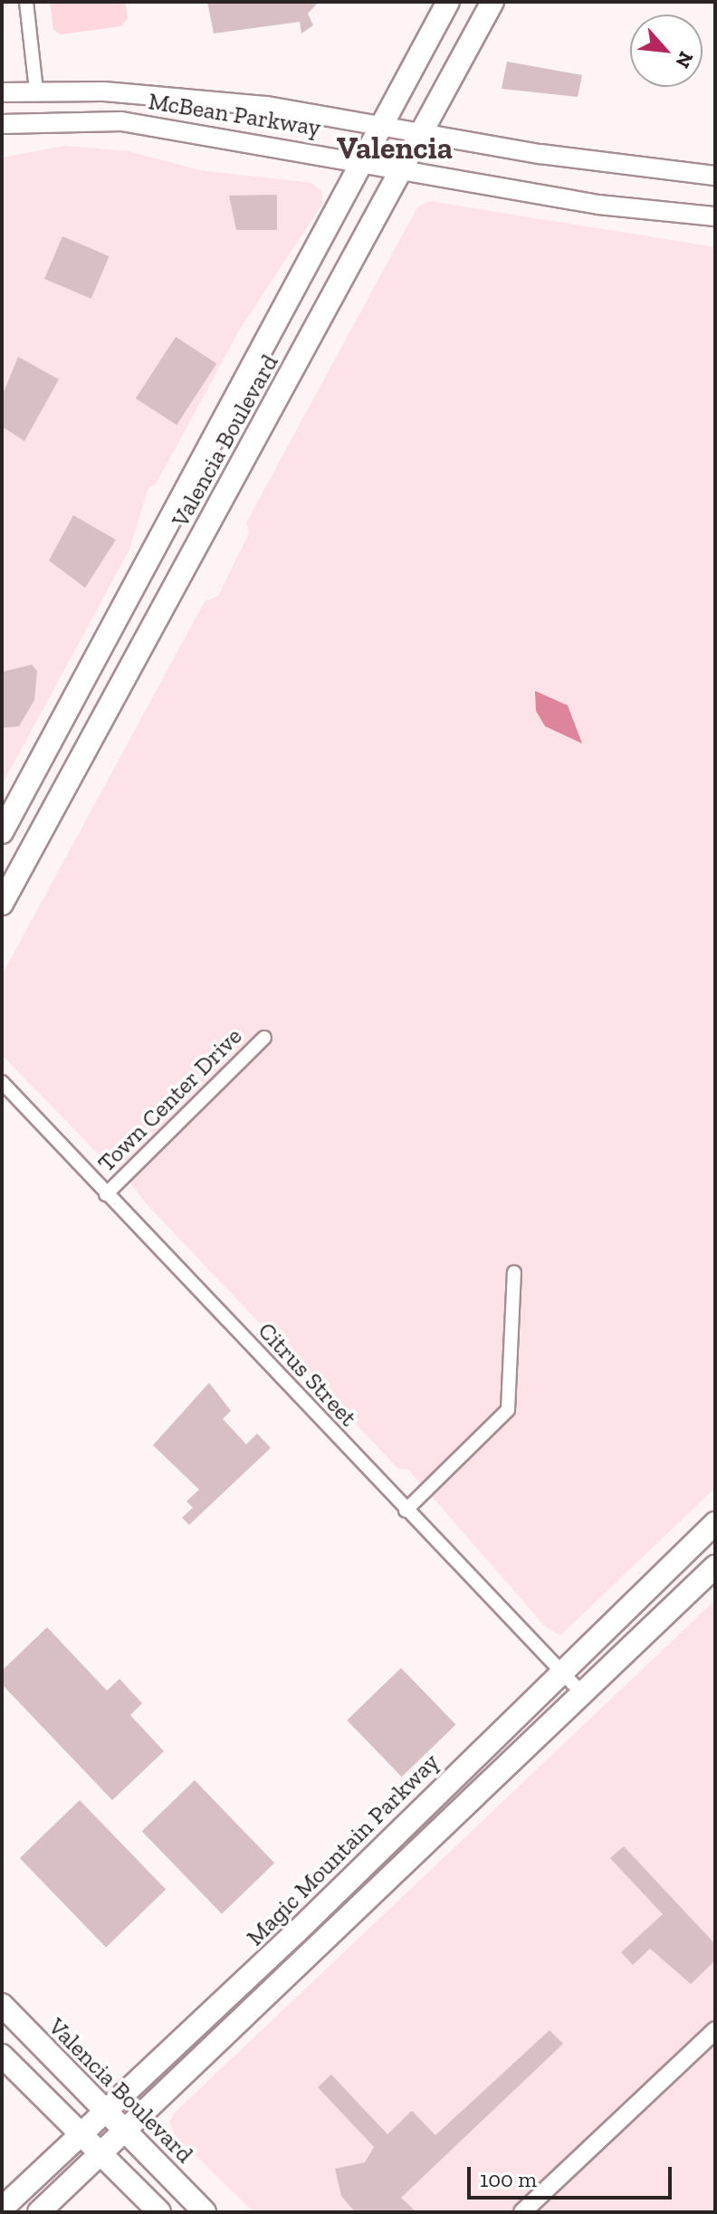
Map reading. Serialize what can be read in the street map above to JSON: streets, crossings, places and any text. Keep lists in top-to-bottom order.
{
  "streets": {
    "main road": ["McBean Parkway", "Valencia Boulevard", "Magic Mountain Parkway"],
    "street": ["Town Center Drive", "Citrus Street"]
  },
  "crossings": [
    ["McBean Parkway", "Valencia Boulevard"],
    ["Valencia Boulevard", "Magic Mountain Parkway"],
    ["Town Center Drive", "Citrus Street"],
    ["Citrus Street", "Magic Mountain Parkway"]
  ],
  "districts": ["Valencia"],
  "scale_bar": "100 m",
  "north": "bottom right"
}
